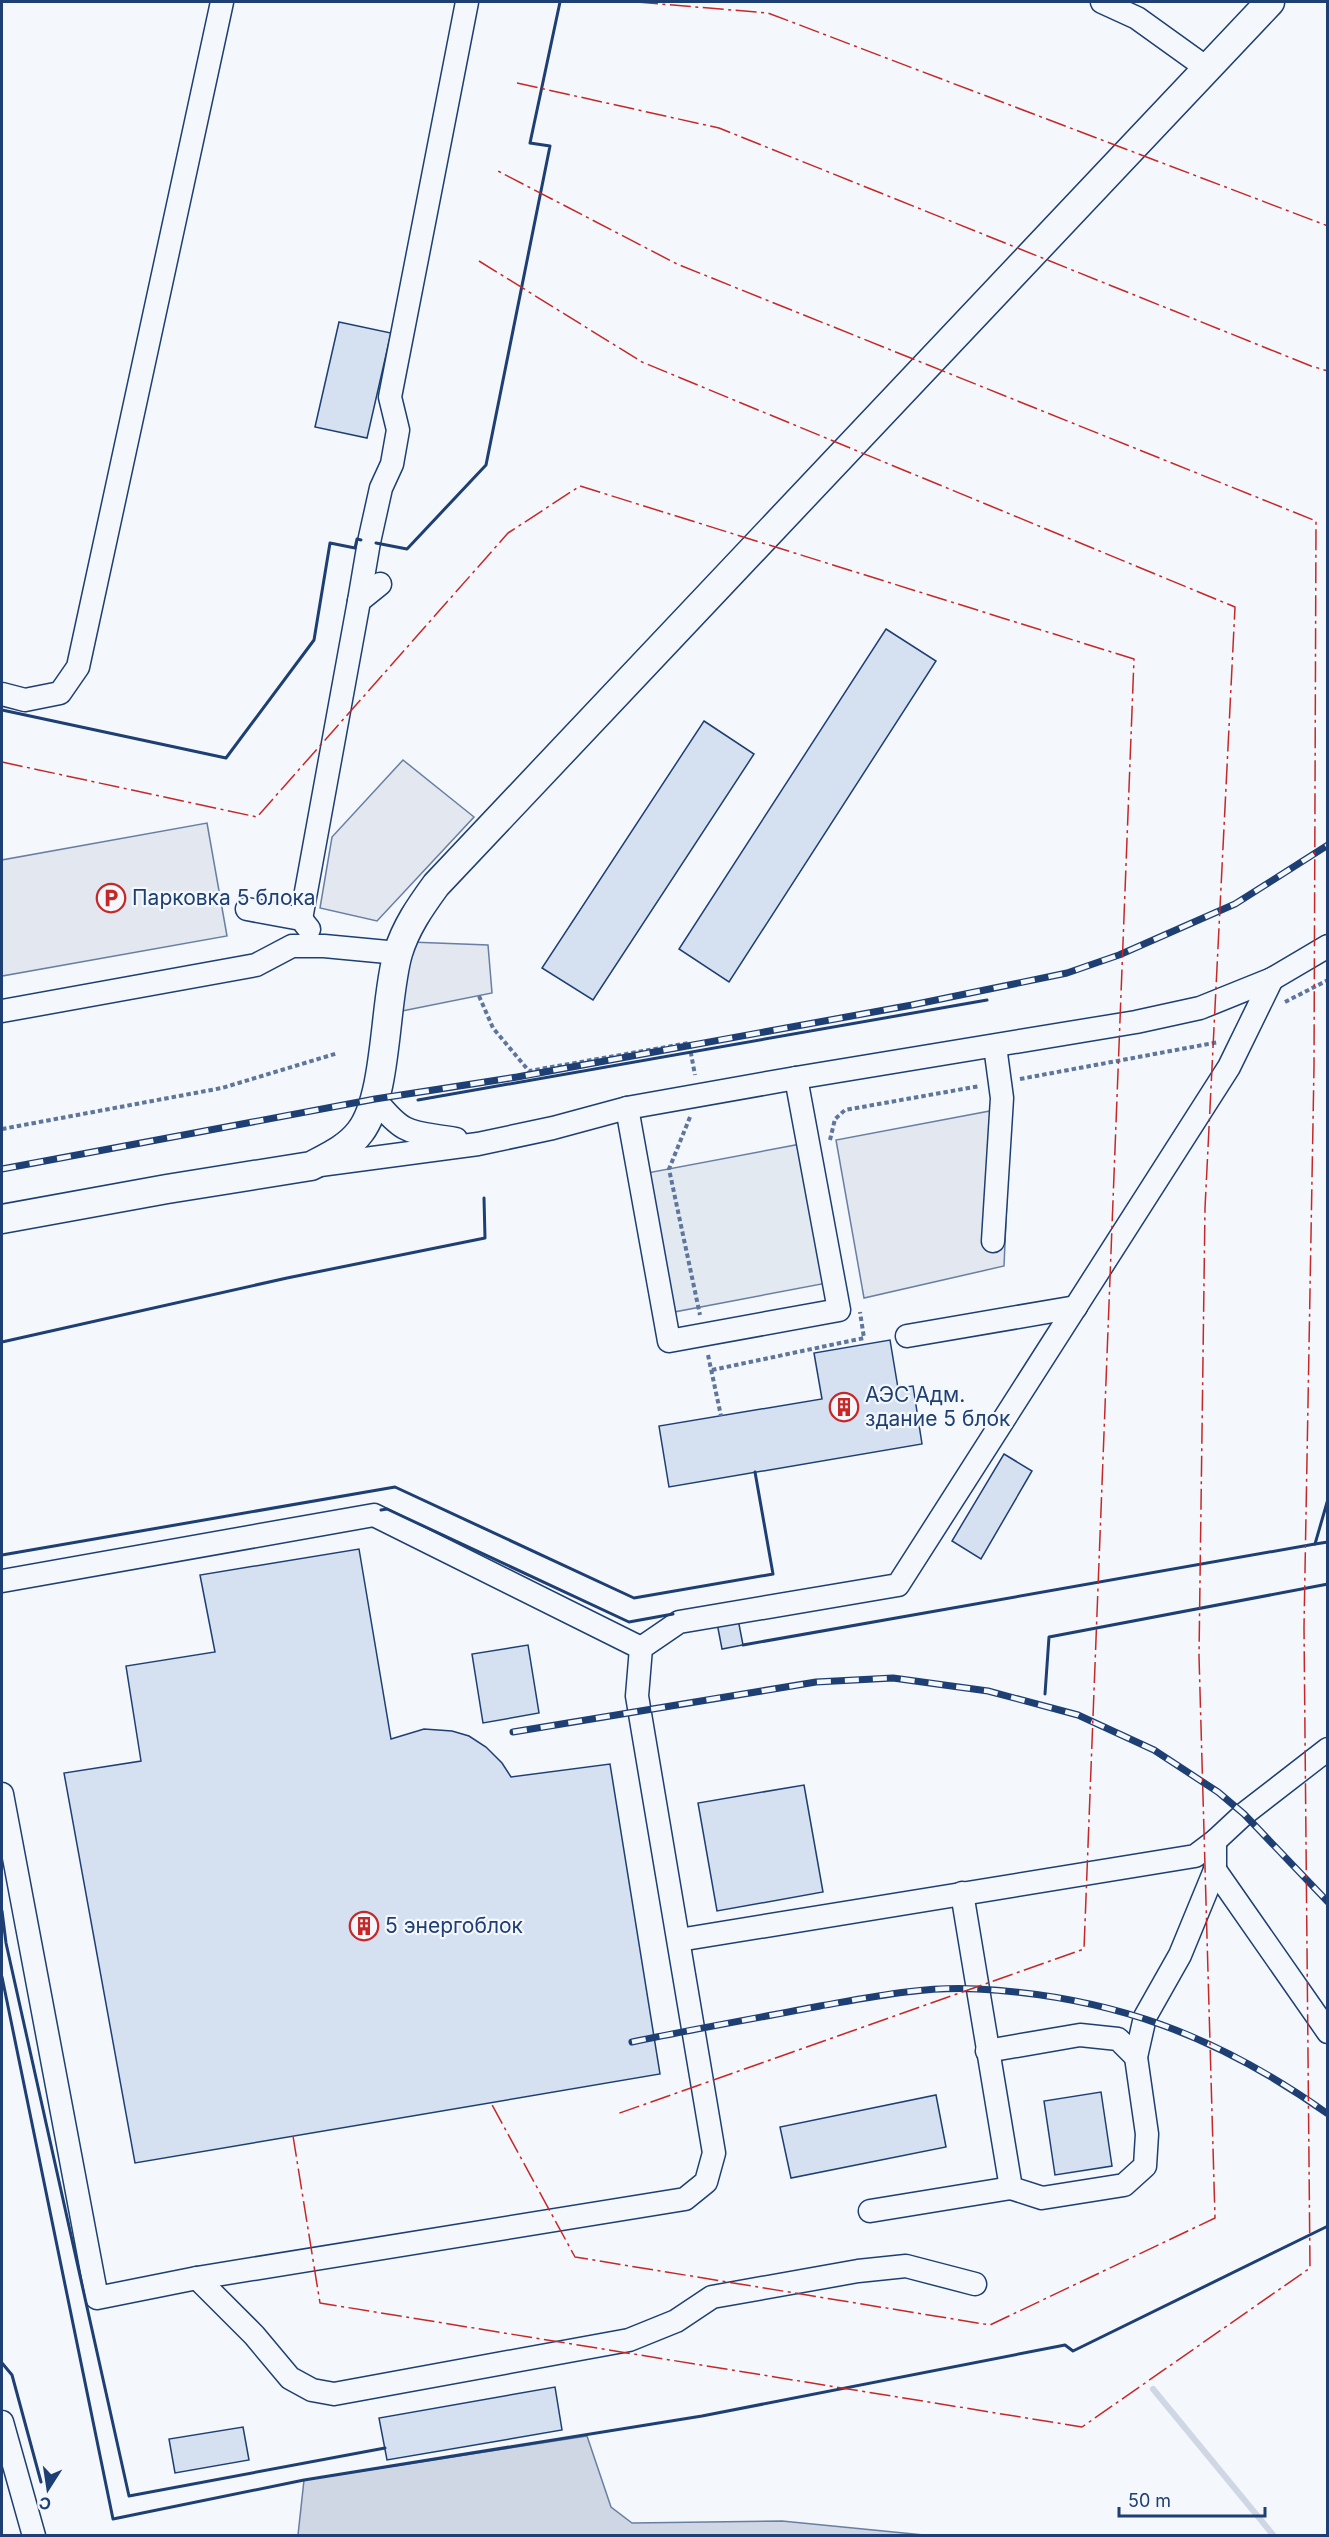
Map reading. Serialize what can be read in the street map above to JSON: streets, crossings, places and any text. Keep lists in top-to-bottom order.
{
  "places": {
    "parking": ["Парковка 5 блока"],
    "building": ["АЭС Адм. здание 5 блок", "5 энергоблок"]
  },
  "scale_bar": "50 m",
  "north": "bottom"
}
